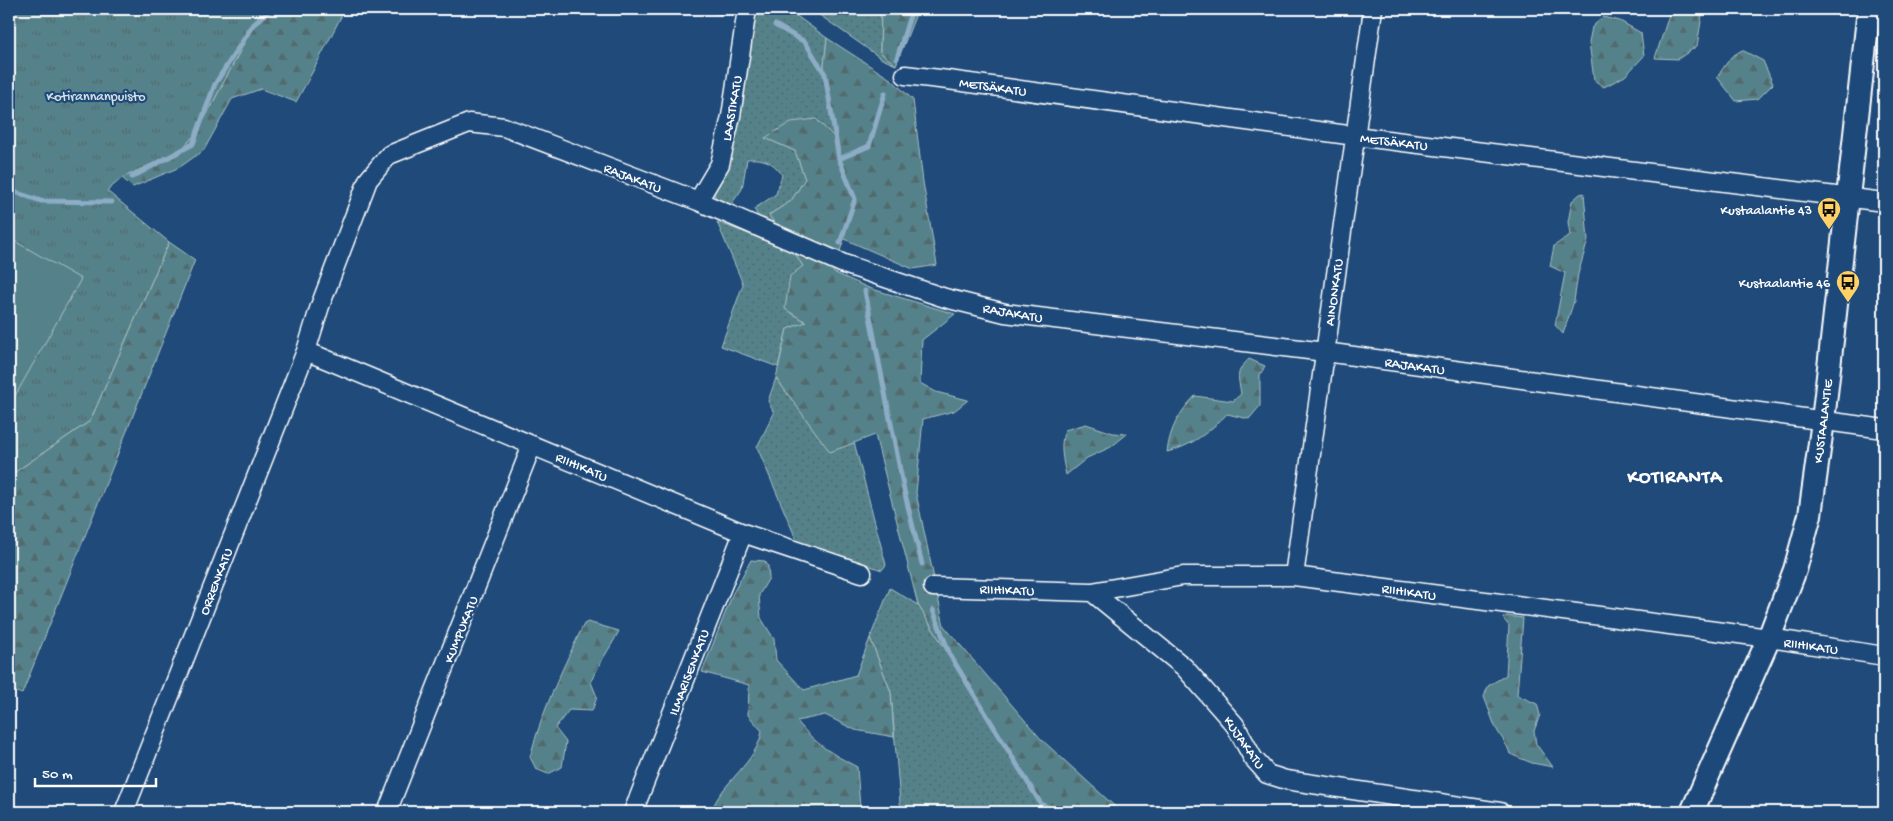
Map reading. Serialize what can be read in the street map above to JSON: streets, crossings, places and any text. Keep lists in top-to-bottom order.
{
  "streets": {
    "main road": ["KUSTAALANTIE"],
    "street": [
      "METSÄKATU",
      "LAASTIKATU",
      "RAJAKATU",
      "AINONKATU",
      "RIIHIKATU",
      "ORRENKATU",
      "KUMPUKATU",
      "ILMARISENKATU",
      "KUJAKATU"
    ]
  },
  "crossings": [
    ["METSÄKATU", "AINONKATU"],
    ["METSÄKATU", "KUSTAALANTIE"],
    ["LAASTIKATU", "RAJAKATU"],
    ["RAJAKATU", "AINONKATU"],
    ["RAJAKATU", "KUSTAALANTIE"],
    ["RAJAKATU", "RIIHIKATU"],
    ["RAJAKATU", "ORRENKATU"],
    ["AINONKATU", "RIIHIKATU"],
    ["KUSTAALANTIE", "RIIHIKATU"],
    ["RIIHIKATU", "ORRENKATU"],
    ["RIIHIKATU", "KUMPUKATU"],
    ["RIIHIKATU", "ILMARISENKATU"],
    ["RIIHIKATU", "KUJAKATU"]
  ],
  "districts": ["KOTIRANTA"],
  "parks": ["Kotirannanpuisto"],
  "places": {
    "bus stop": ["Kustaalantie 43", "Kustaalantie 46"]
  },
  "scale_bar": "50 m"
}
